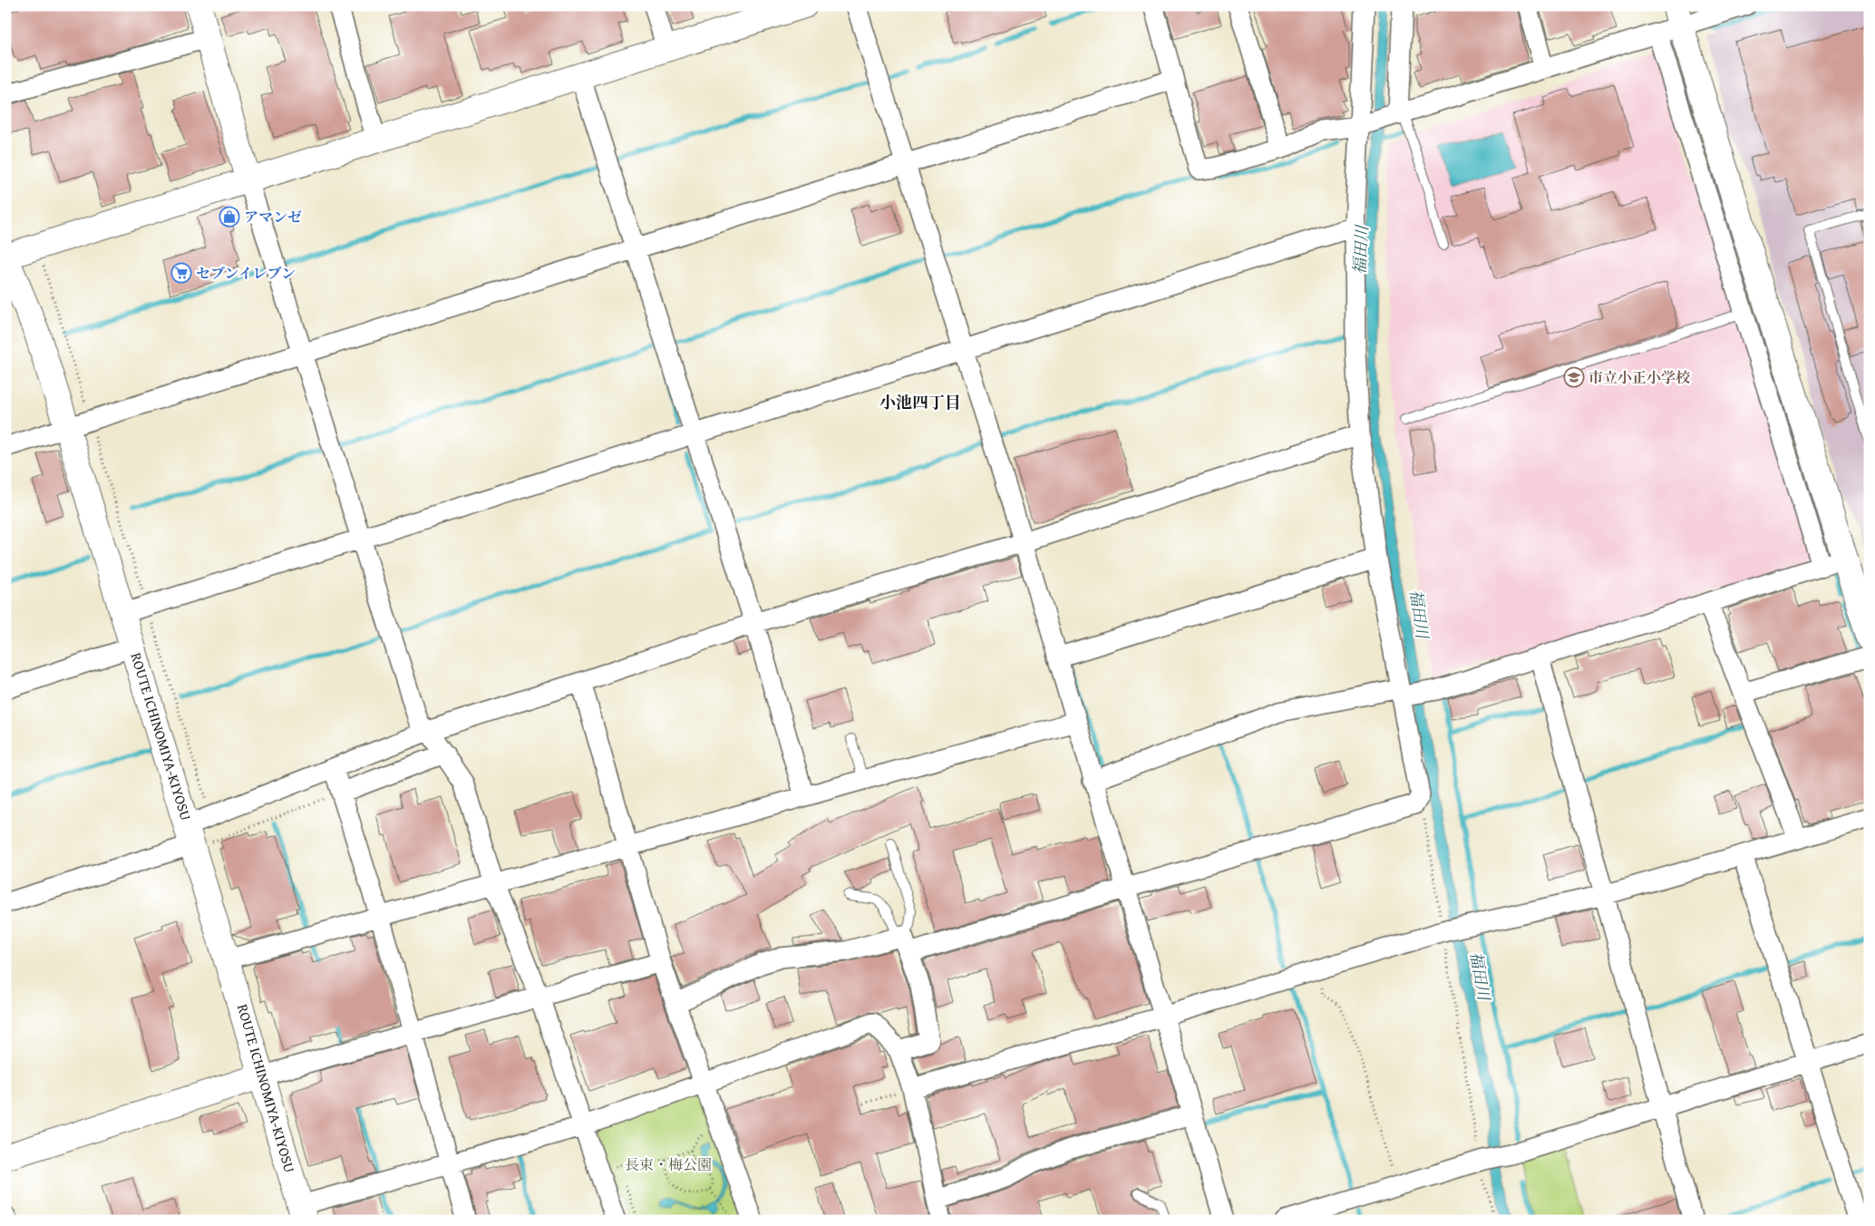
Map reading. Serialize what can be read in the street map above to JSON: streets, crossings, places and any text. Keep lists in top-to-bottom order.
{
  "streets": {
    "street": ["ROUTE ICHINOMIYA-KIYOSU"]
  },
  "districts": ["小池四丁目"],
  "water": ["福田川"],
  "parks": ["長束・梅公園"],
  "places": {
    "shop": ["アマンゼ"],
    "supermarket": ["セブンイレブン"],
    "school or university": ["市立小正小学校"]
  }
}
